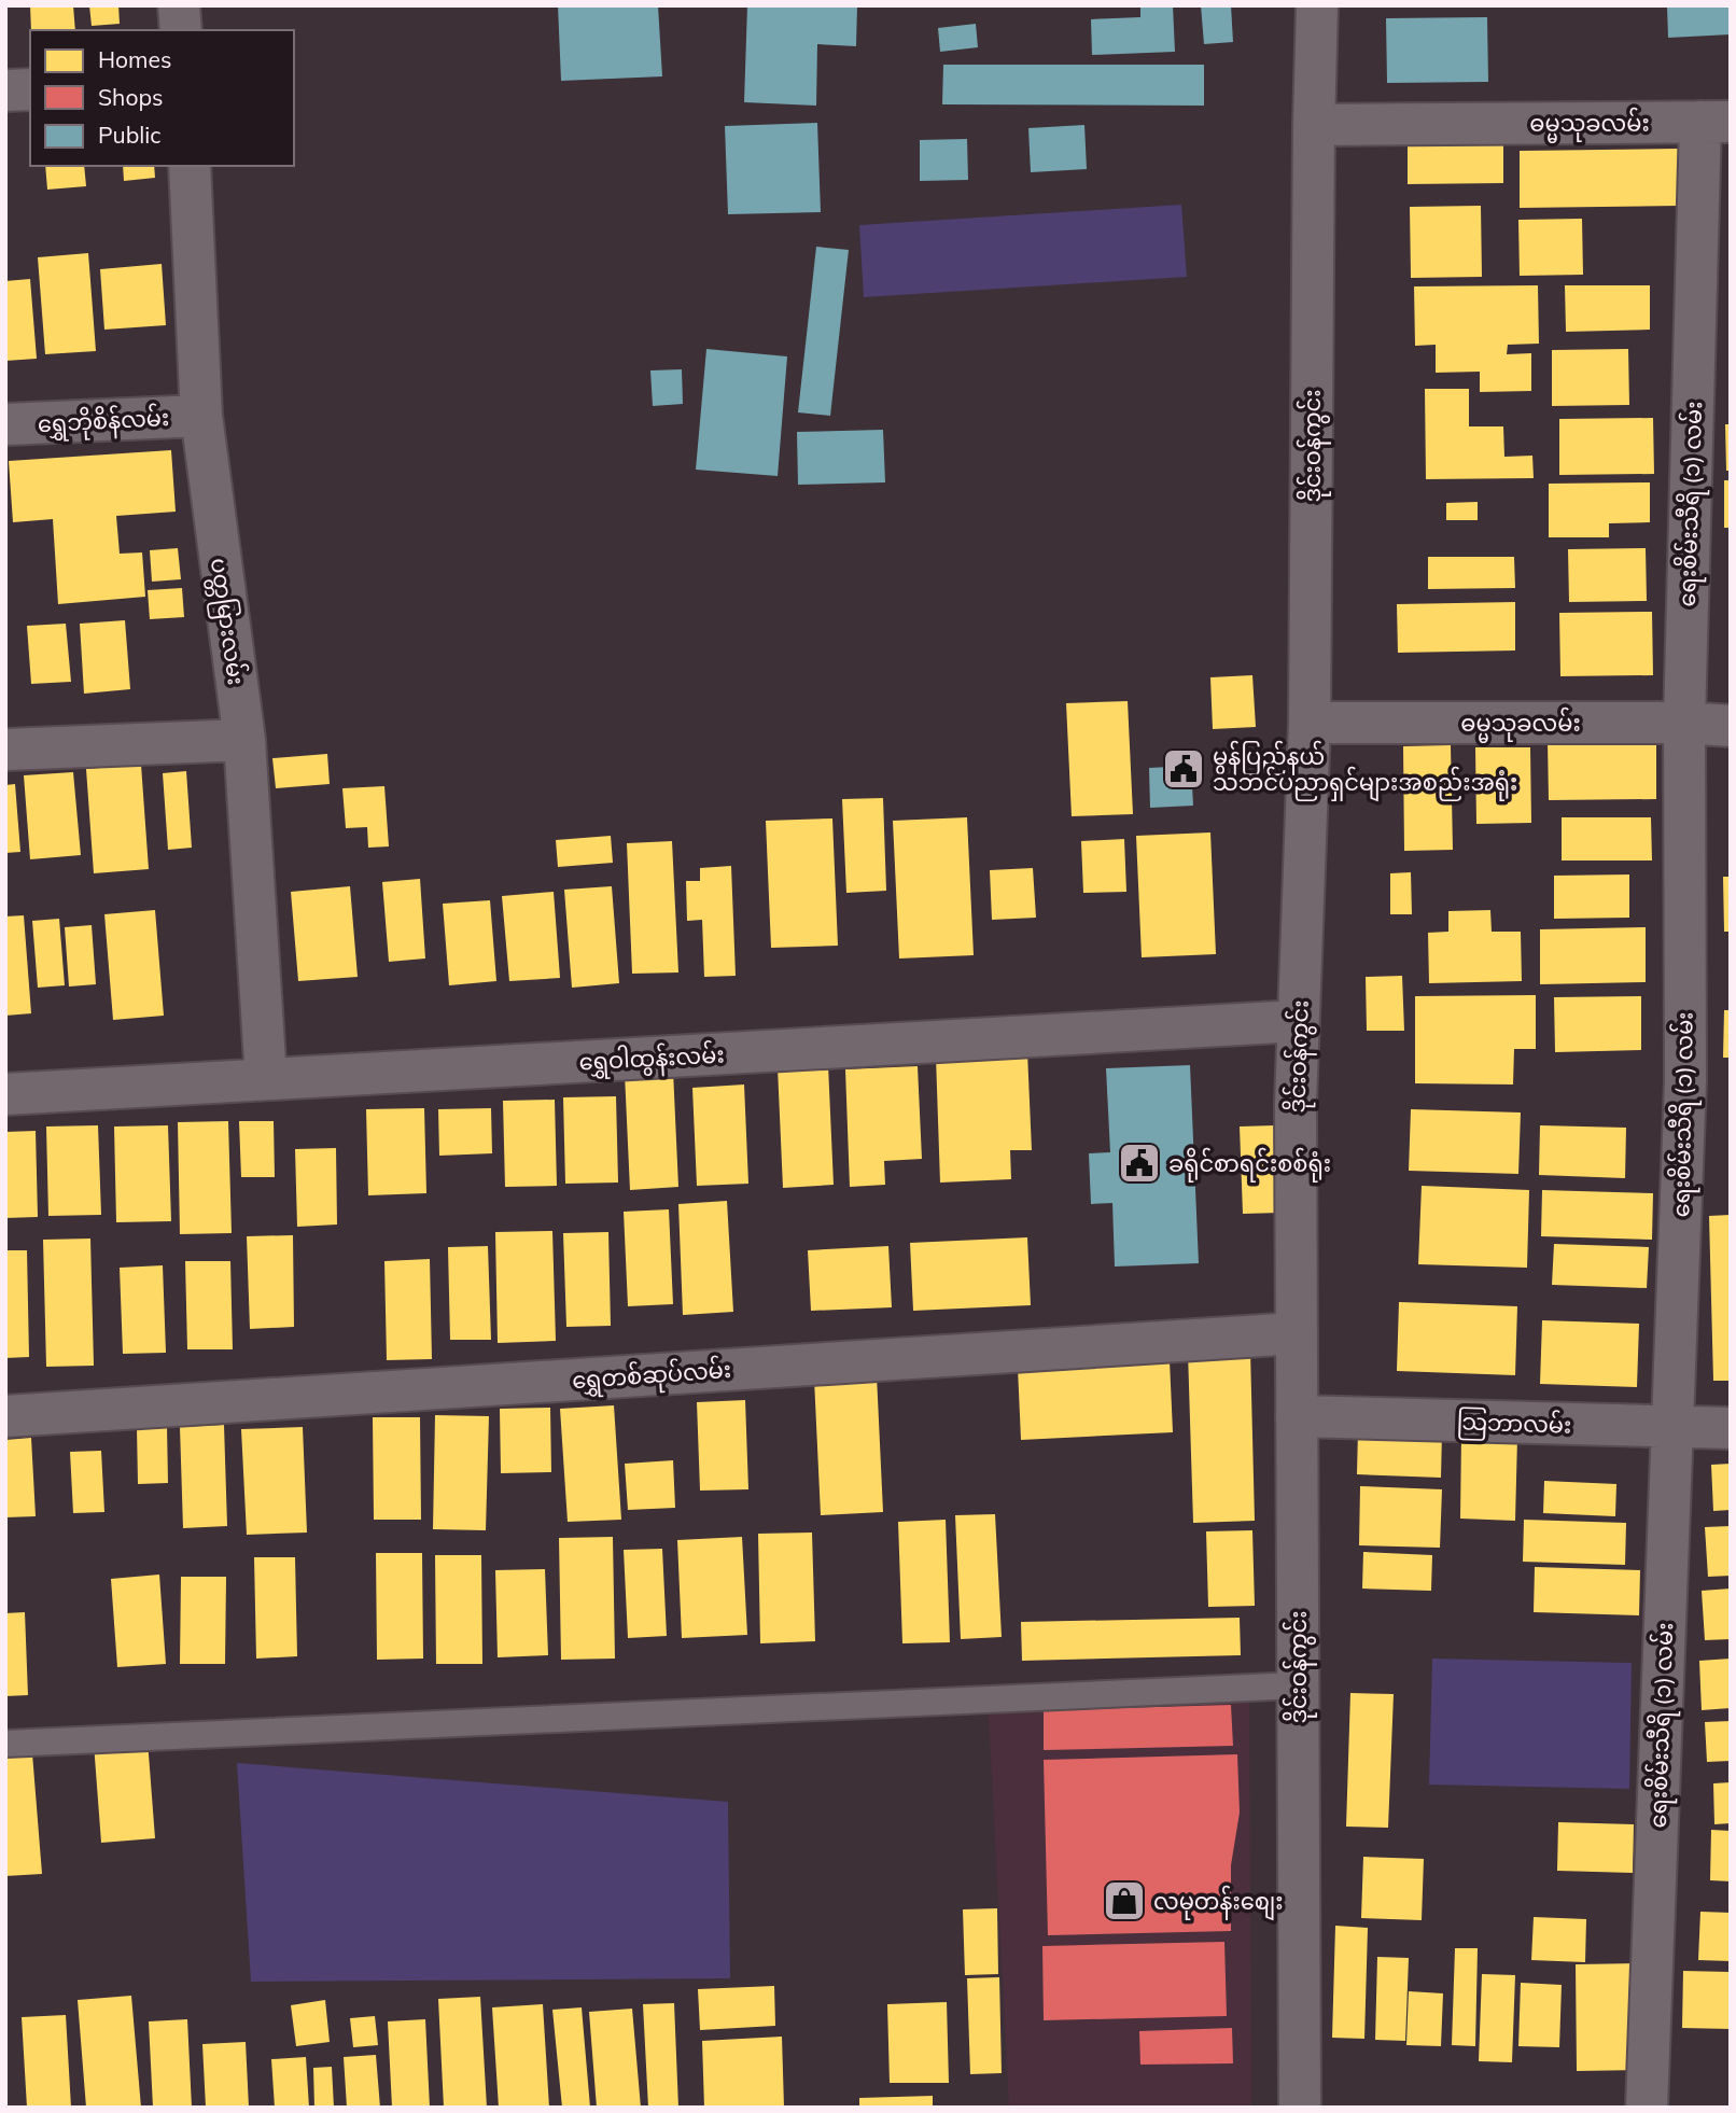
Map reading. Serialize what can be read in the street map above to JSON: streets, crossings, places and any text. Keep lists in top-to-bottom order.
{
  "streets": {
    "street": [
      "ဓမ္မသုခလမ်း",
      "ရွှေဘိုစိန်လမ်း",
      "ဒိုင်းဝန်ကွင်း",
      "ရေးစိမ်းသီရိ (၁) လမ်း",
      "ပတ္တမြားလမ်း",
      "ရွှေဝါထွန်းလမ်း",
      "ရွှေတစ်ဆုပ်လမ်း",
      "သြဘာလမ်း"
    ]
  },
  "crossings": [
    ["ဓမ္မသုခလမ်း", "ဒိုင်းဝန်ကွင်း"],
    ["ဓမ္မသုခလမ်း", "ရေးစိမ်းသီရိ (၁) လမ်း"],
    ["ရွှေဘိုစိန်လမ်း", "ပတ္တမြားလမ်း"],
    ["ဒိုင်းဝန်ကွင်း", "ရွှေဝါထွန်းလမ်း"],
    ["ဒိုင်းဝန်ကွင်း", "ရွှေတစ်ဆုပ်လမ်း"],
    ["ဒိုင်းဝန်ကွင်း", "သြဘာလမ်း"],
    ["ရေးစိမ်းသီရိ (၁) လမ်း", "သြဘာလမ်း"],
    ["ပတ္တမြားလမ်း", "ရွှေဝါထွန်းလမ်း"]
  ],
  "places": {
    "public building": ["မွန်ပြည်နယ် သဘင်ပညာရှင်များအစည်းအရုံး", "ခရိုင်စာရင်းစစ်ရုံး"],
    "shop": ["လမုတန်းစျေး"]
  },
  "legend": ["Homes", "Shops", "Public"]
}
